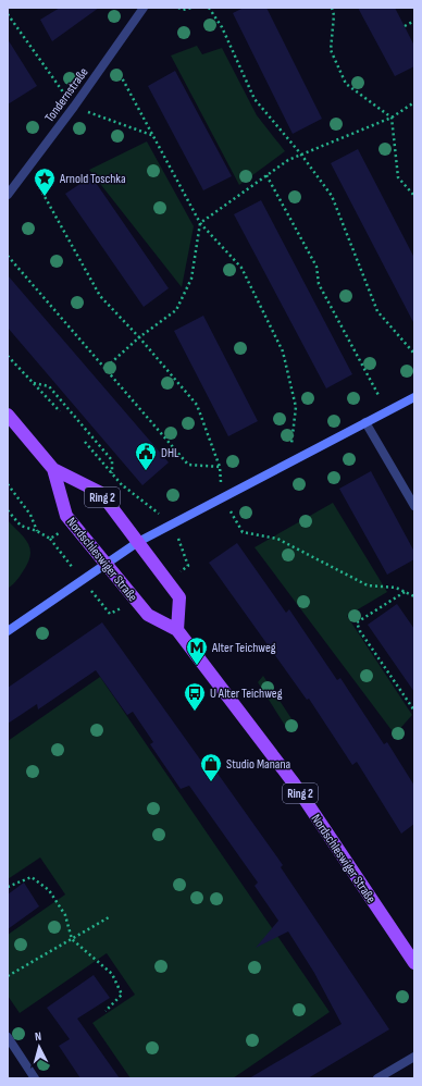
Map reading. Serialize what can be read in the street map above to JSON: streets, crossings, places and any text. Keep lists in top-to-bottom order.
{
  "streets": {
    "main road": ["Ring 2", "Nordschleswiger Straße"],
    "street": ["Tondernstraße"]
  },
  "places": {
    "place": ["Arnold Toschka"],
    "public building": ["DHL"],
    "metro station": ["Alter Teichweg"],
    "bus stop": ["U Alter Teichweg"],
    "shop": ["Studio Manana"]
  },
  "north": "top"
}
